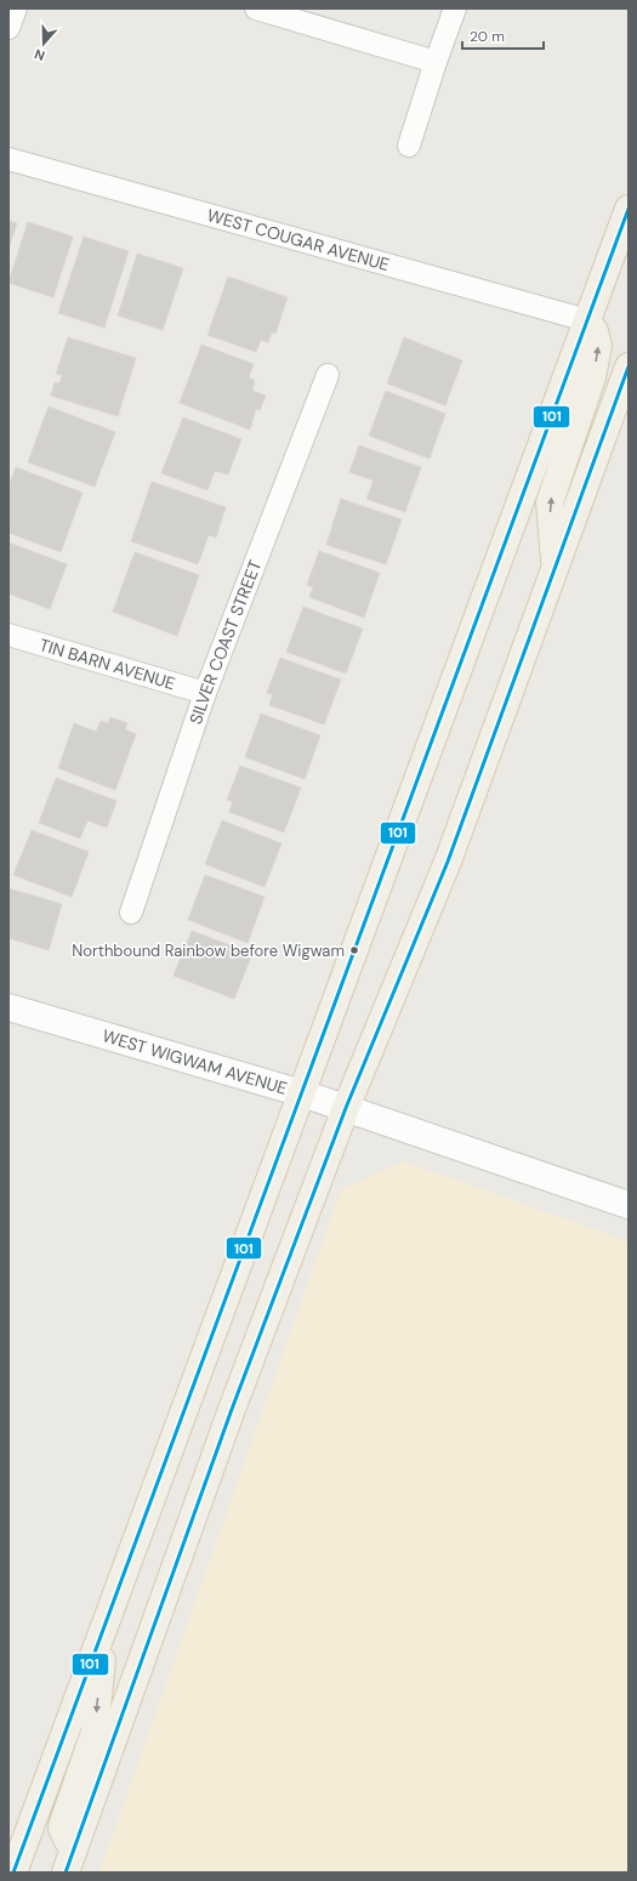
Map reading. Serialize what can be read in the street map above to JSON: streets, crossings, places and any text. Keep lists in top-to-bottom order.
{
  "streets": {
    "street": [
      "WEST COUGAR AVENUE",
      "SILVER COAST STREET",
      "TIN BARN AVENUE",
      "WEST WIGWAM AVENUE"
    ]
  },
  "crossings": [
    ["SILVER COAST STREET", "TIN BARN AVENUE"]
  ],
  "places": ["Northbound Rainbow before Wigwam"],
  "lines": ["transit line 101"],
  "scale_bar": "20 m",
  "north": "bottom"
}
